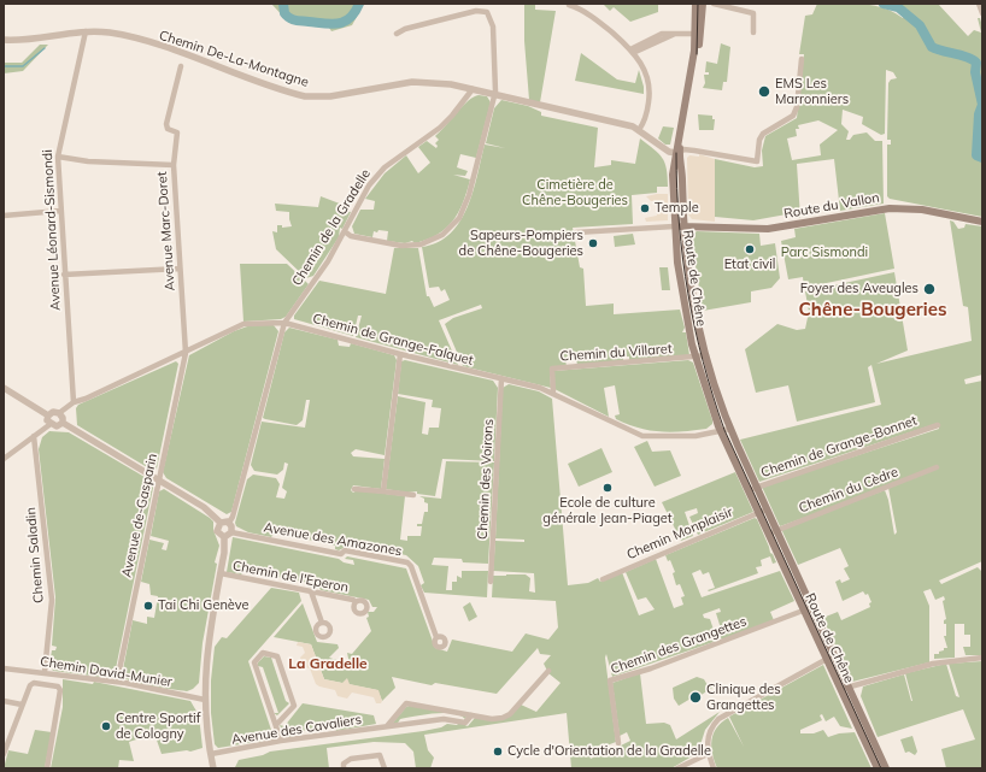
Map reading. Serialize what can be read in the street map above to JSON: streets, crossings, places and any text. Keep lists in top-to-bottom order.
{
  "streets": {
    "main road": ["Route du Vallon", "Route de Chêne"],
    "street": [
      "Chemin De-La-Montagne",
      "Chemin de la Gradelle",
      "Avenue Léonard-Sismondi",
      "Avenue Marc-Doret",
      "Chemin de Grange-Falquet",
      "Chemin du Villaret",
      "Chemin de Grange-Bonnet",
      "Chemin des Voirons",
      "Chemin du Cèdre",
      "Avenue de-Gasparin",
      "Chemin Monplaisir",
      "Avenue des Amazones",
      "Chemin Saladin",
      "Chemin de l'Eperon",
      "Chemin des Grangettes",
      "Chemin David-Munier",
      "Avenue des Cavaliers"
    ]
  },
  "crossings": [
    ["Chemin De-La-Montagne", "Chemin de la Gradelle"],
    ["Chemin De-La-Montagne", "Avenue Léonard-Sismondi"],
    ["Chemin De-La-Montagne", "Route de Chêne"],
    ["Route du Vallon", "Route de Chêne"],
    ["Chemin de la Gradelle", "Chemin de Grange-Falquet"],
    ["Chemin de la Gradelle", "Avenue des Amazones"],
    ["Avenue Léonard-Sismondi", "Avenue Marc-Doret"],
    ["Avenue Léonard-Sismondi", "Chemin de Grange-Falquet"],
    ["Avenue Marc-Doret", "Chemin de Grange-Falquet"],
    ["Avenue Marc-Doret", "Avenue de-Gasparin"],
    ["Route de Chêne", "Chemin de Grange-Falquet"],
    ["Route de Chêne", "Chemin du Villaret"],
    ["Route de Chêne", "Chemin de Grange-Bonnet"],
    ["Route de Chêne", "Chemin du Cèdre"],
    ["Route de Chêne", "Chemin Monplaisir"],
    ["Route de Chêne", "Chemin des Grangettes"],
    ["Chemin de Grange-Falquet", "Chemin du Villaret"],
    ["Chemin de Grange-Falquet", "Chemin des Voirons"],
    ["Chemin de Grange-Falquet", "Avenue de-Gasparin"],
    ["Avenue de-Gasparin", "Chemin David-Munier"],
    ["Chemin Saladin", "Chemin David-Munier"]
  ],
  "districts": ["Chêne-Bougeries", "La Gradelle"],
  "parks": ["Cimetière de Chêne-Bougeries", "Parc Sismondi"],
  "places": [
    "EMS Les Marronniers",
    "Temple",
    "Sapeurs-Pompiers de Chêne-Bougeries",
    "Etat civil",
    "Foyer des Aveugles",
    "Ecole de culture générale Jean-Piaget",
    "Tai Chi Genève",
    "Clinique des Grangettes",
    "Centre Sportif de Cologny",
    "Cycle d'Orientation de la Gradelle"
  ]
}
